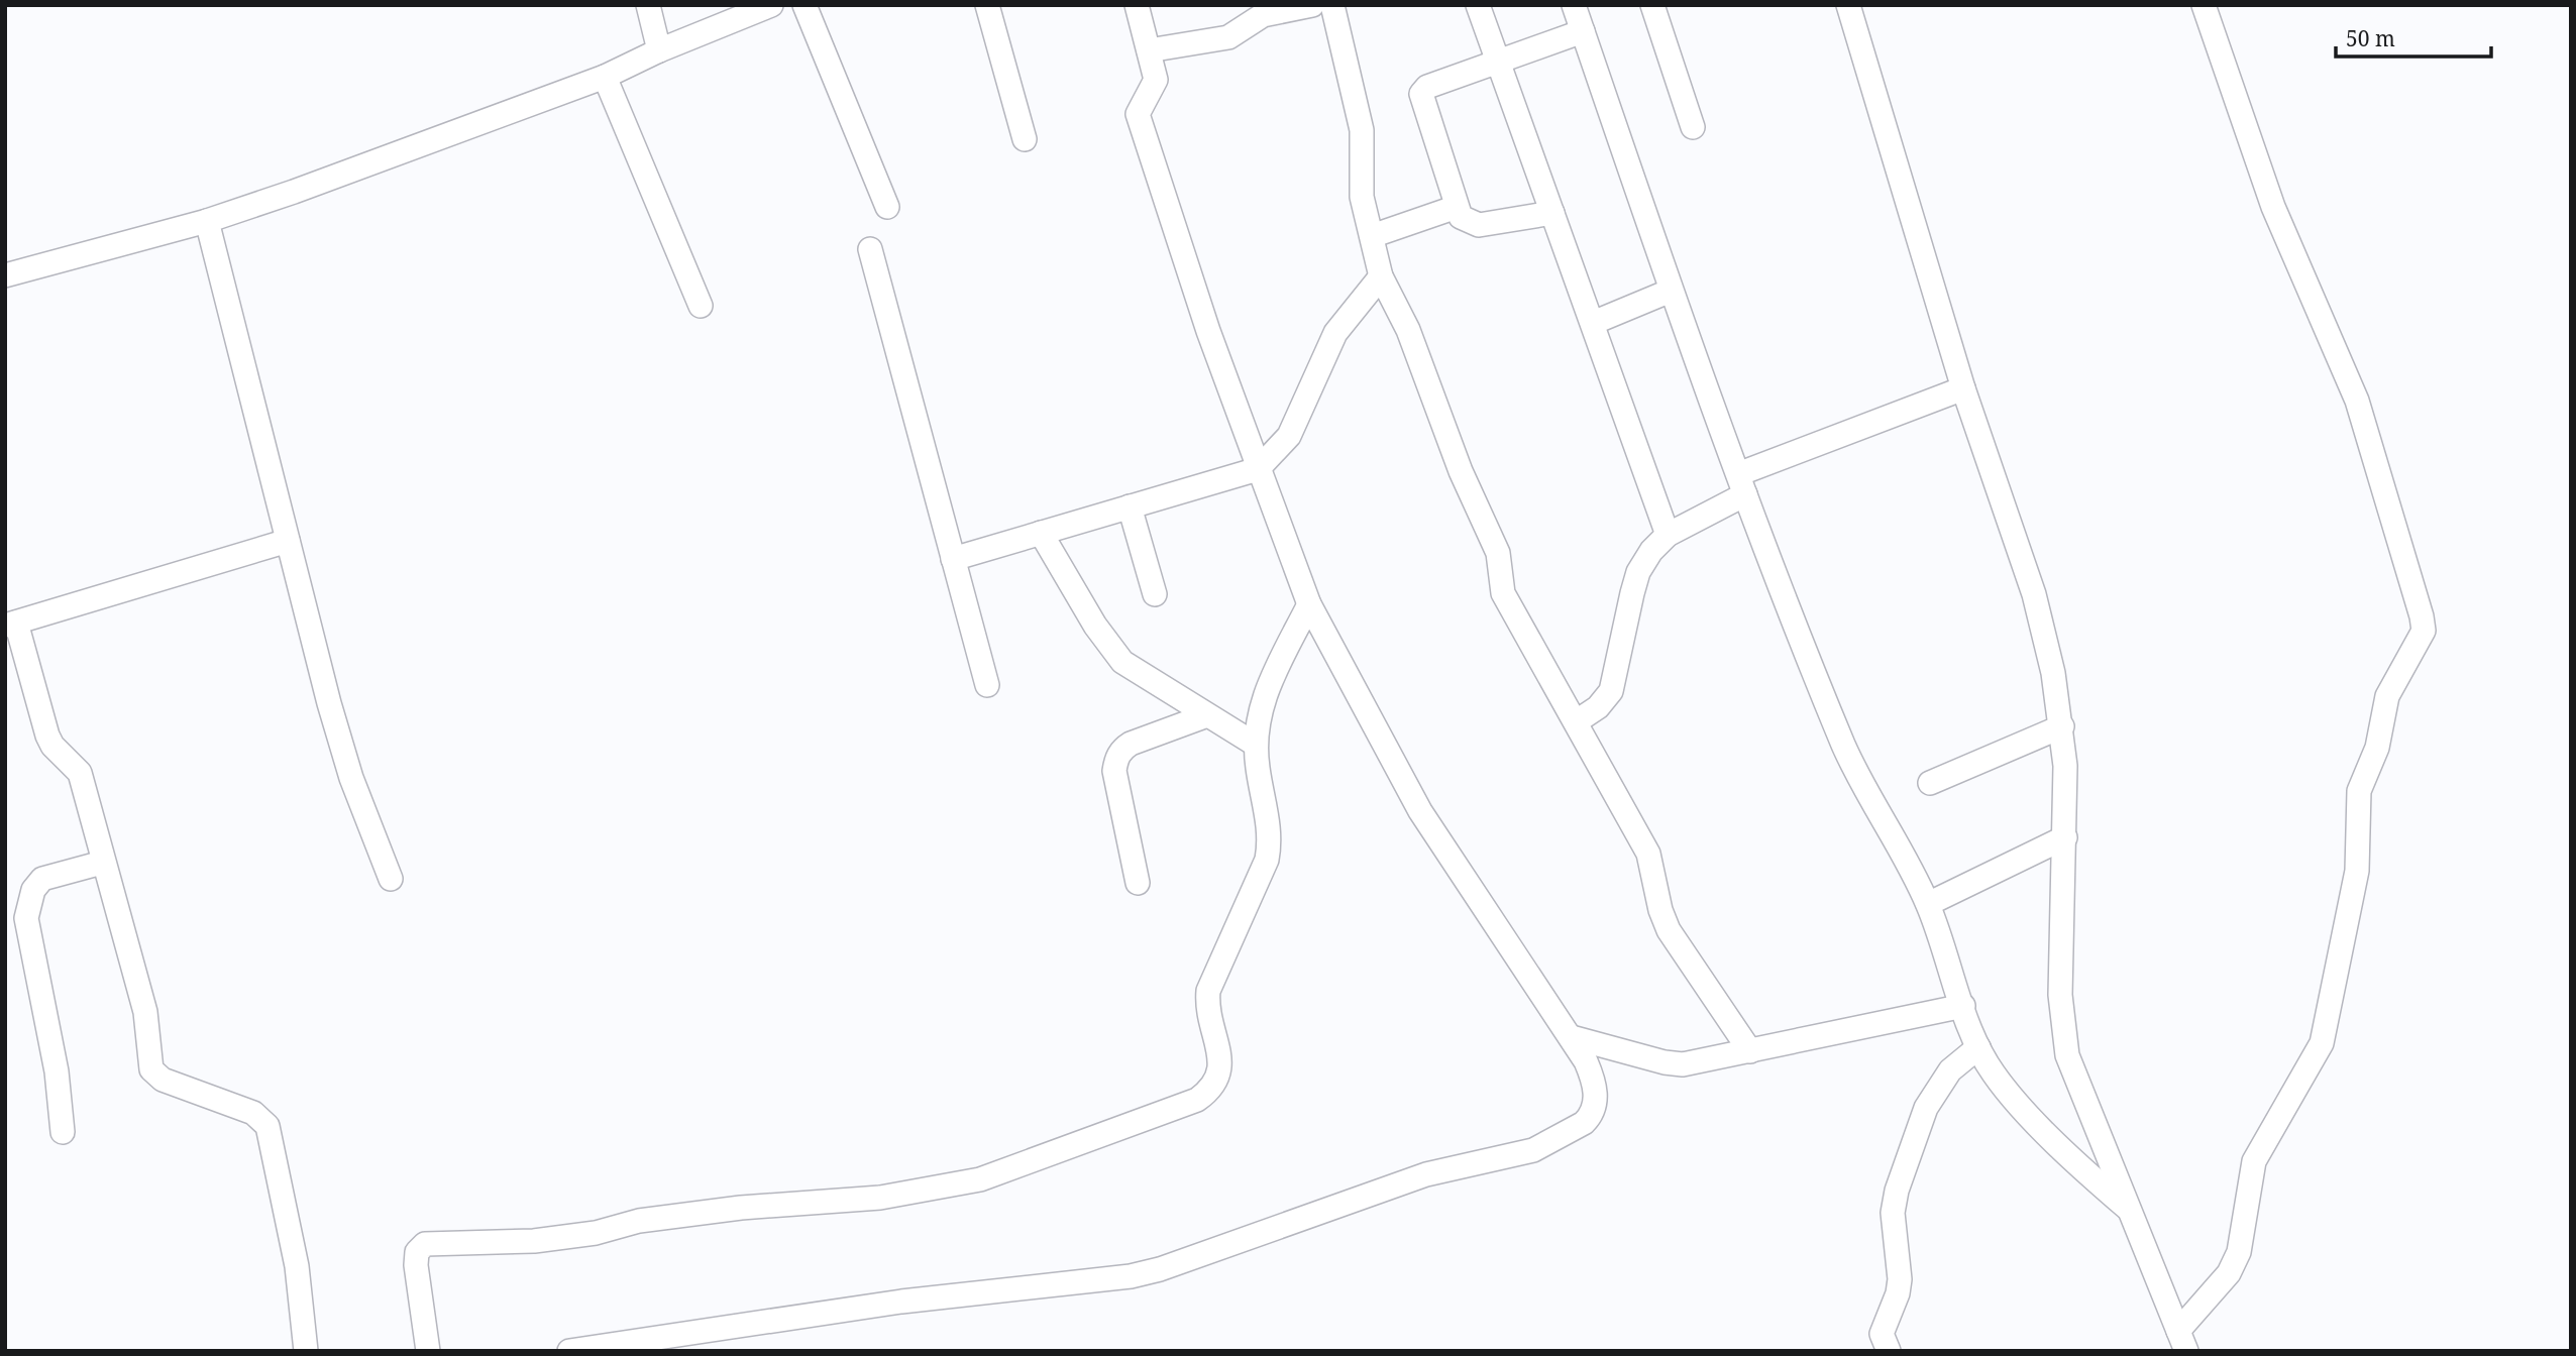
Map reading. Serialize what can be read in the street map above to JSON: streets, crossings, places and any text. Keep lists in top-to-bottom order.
{
  "scale_bar": "50 m"
}
